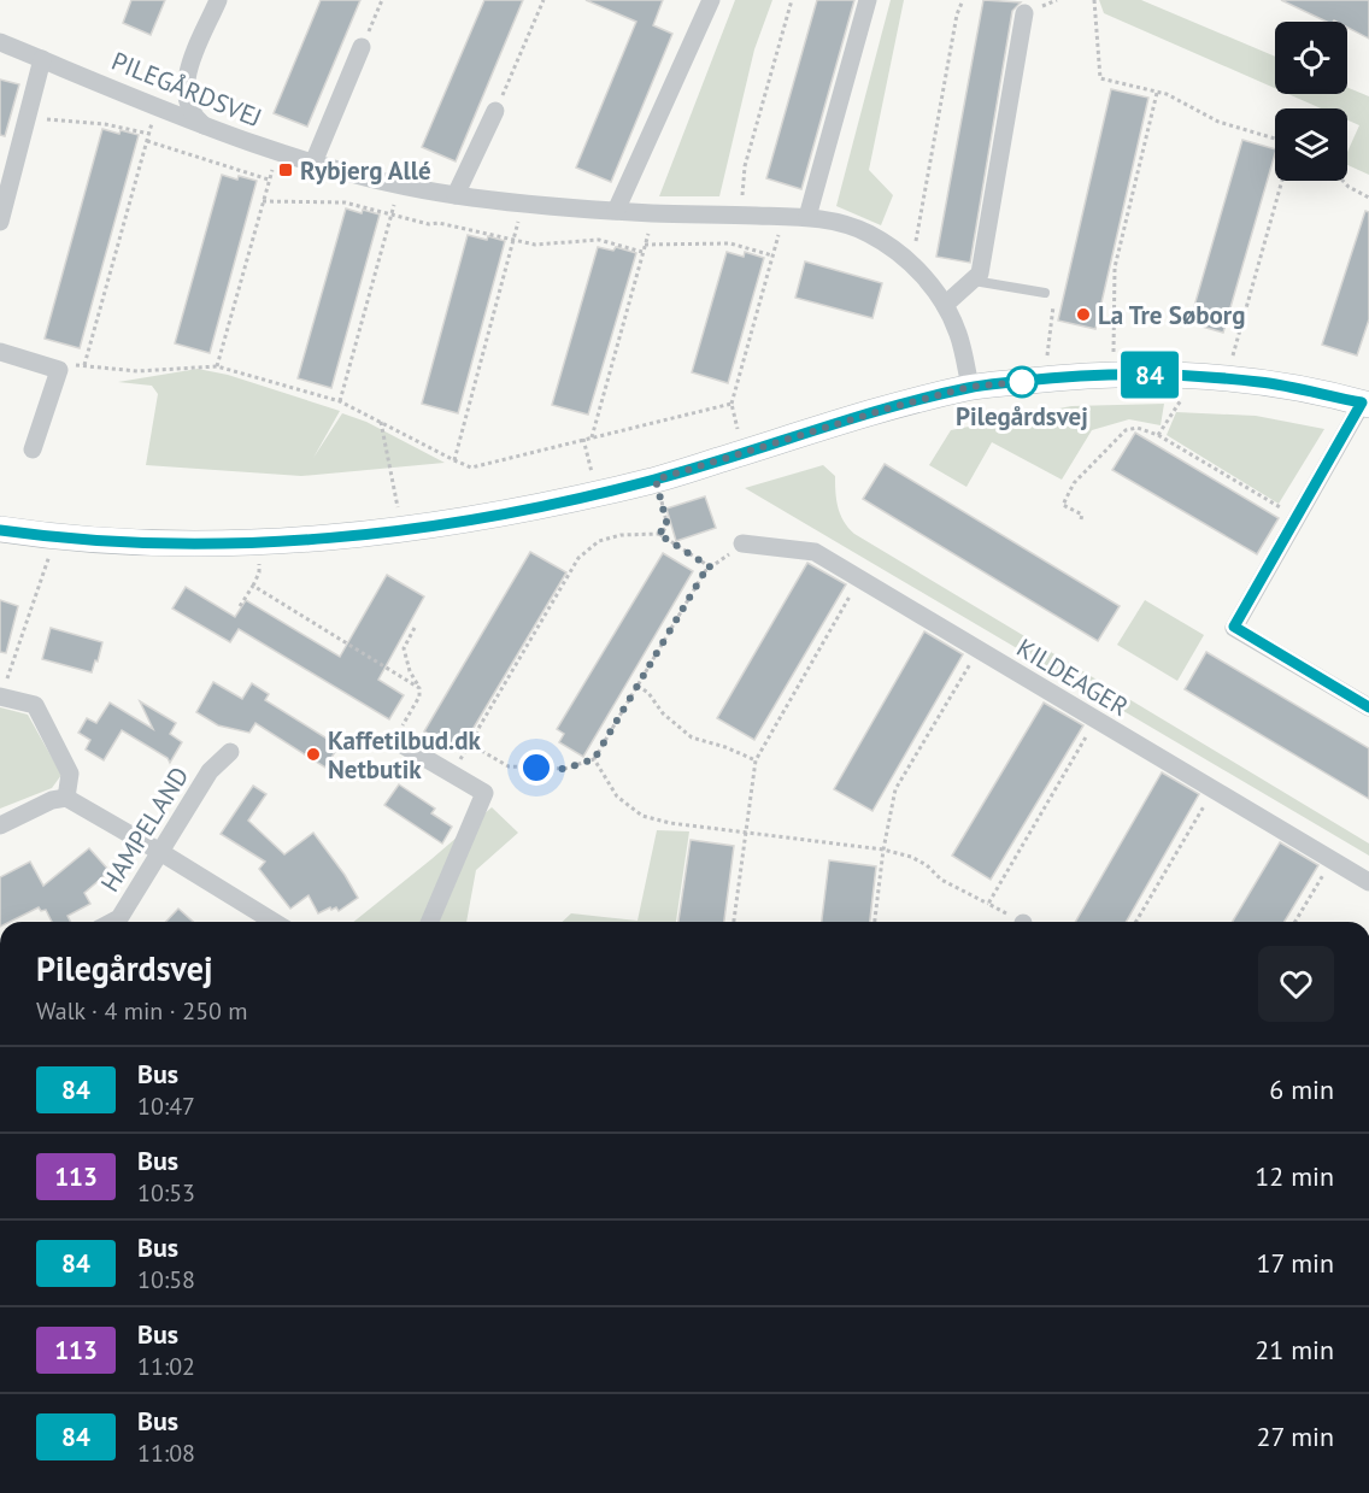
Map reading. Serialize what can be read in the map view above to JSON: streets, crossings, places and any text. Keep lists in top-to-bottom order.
{
  "streets": {
    "street": ["PILEGÅRDSVEJ", "KILDEAGER", "HAMPELAND"]
  },
  "places": {
    "transit": ["Rybjerg Allé"],
    "other": ["La Tre Søborg", "Pilegårdsvej", "Kaffetilbud.dk Netbutik"]
  },
  "lines": ["bus line 84"],
  "page": {
    "on_map": "84",
    "heading": ["Pilegårdsvej", "Walk · 4 min · 250 m"],
    "list": [
      {
        "mark": "84",
        "name": "Bus",
        "note": "10:47",
        "value": "6 min"
      },
      {
        "mark": "113",
        "name": "Bus",
        "note": "10:53",
        "value": "12 min"
      },
      {
        "mark": "84",
        "name": "Bus",
        "note": "10:58",
        "value": "17 min"
      },
      {
        "mark": "113",
        "name": "Bus",
        "note": "11:02",
        "value": "21 min"
      },
      {
        "mark": "84",
        "name": "Bus",
        "note": "11:08",
        "value": "27 min"
      }
    ]
  }
}
